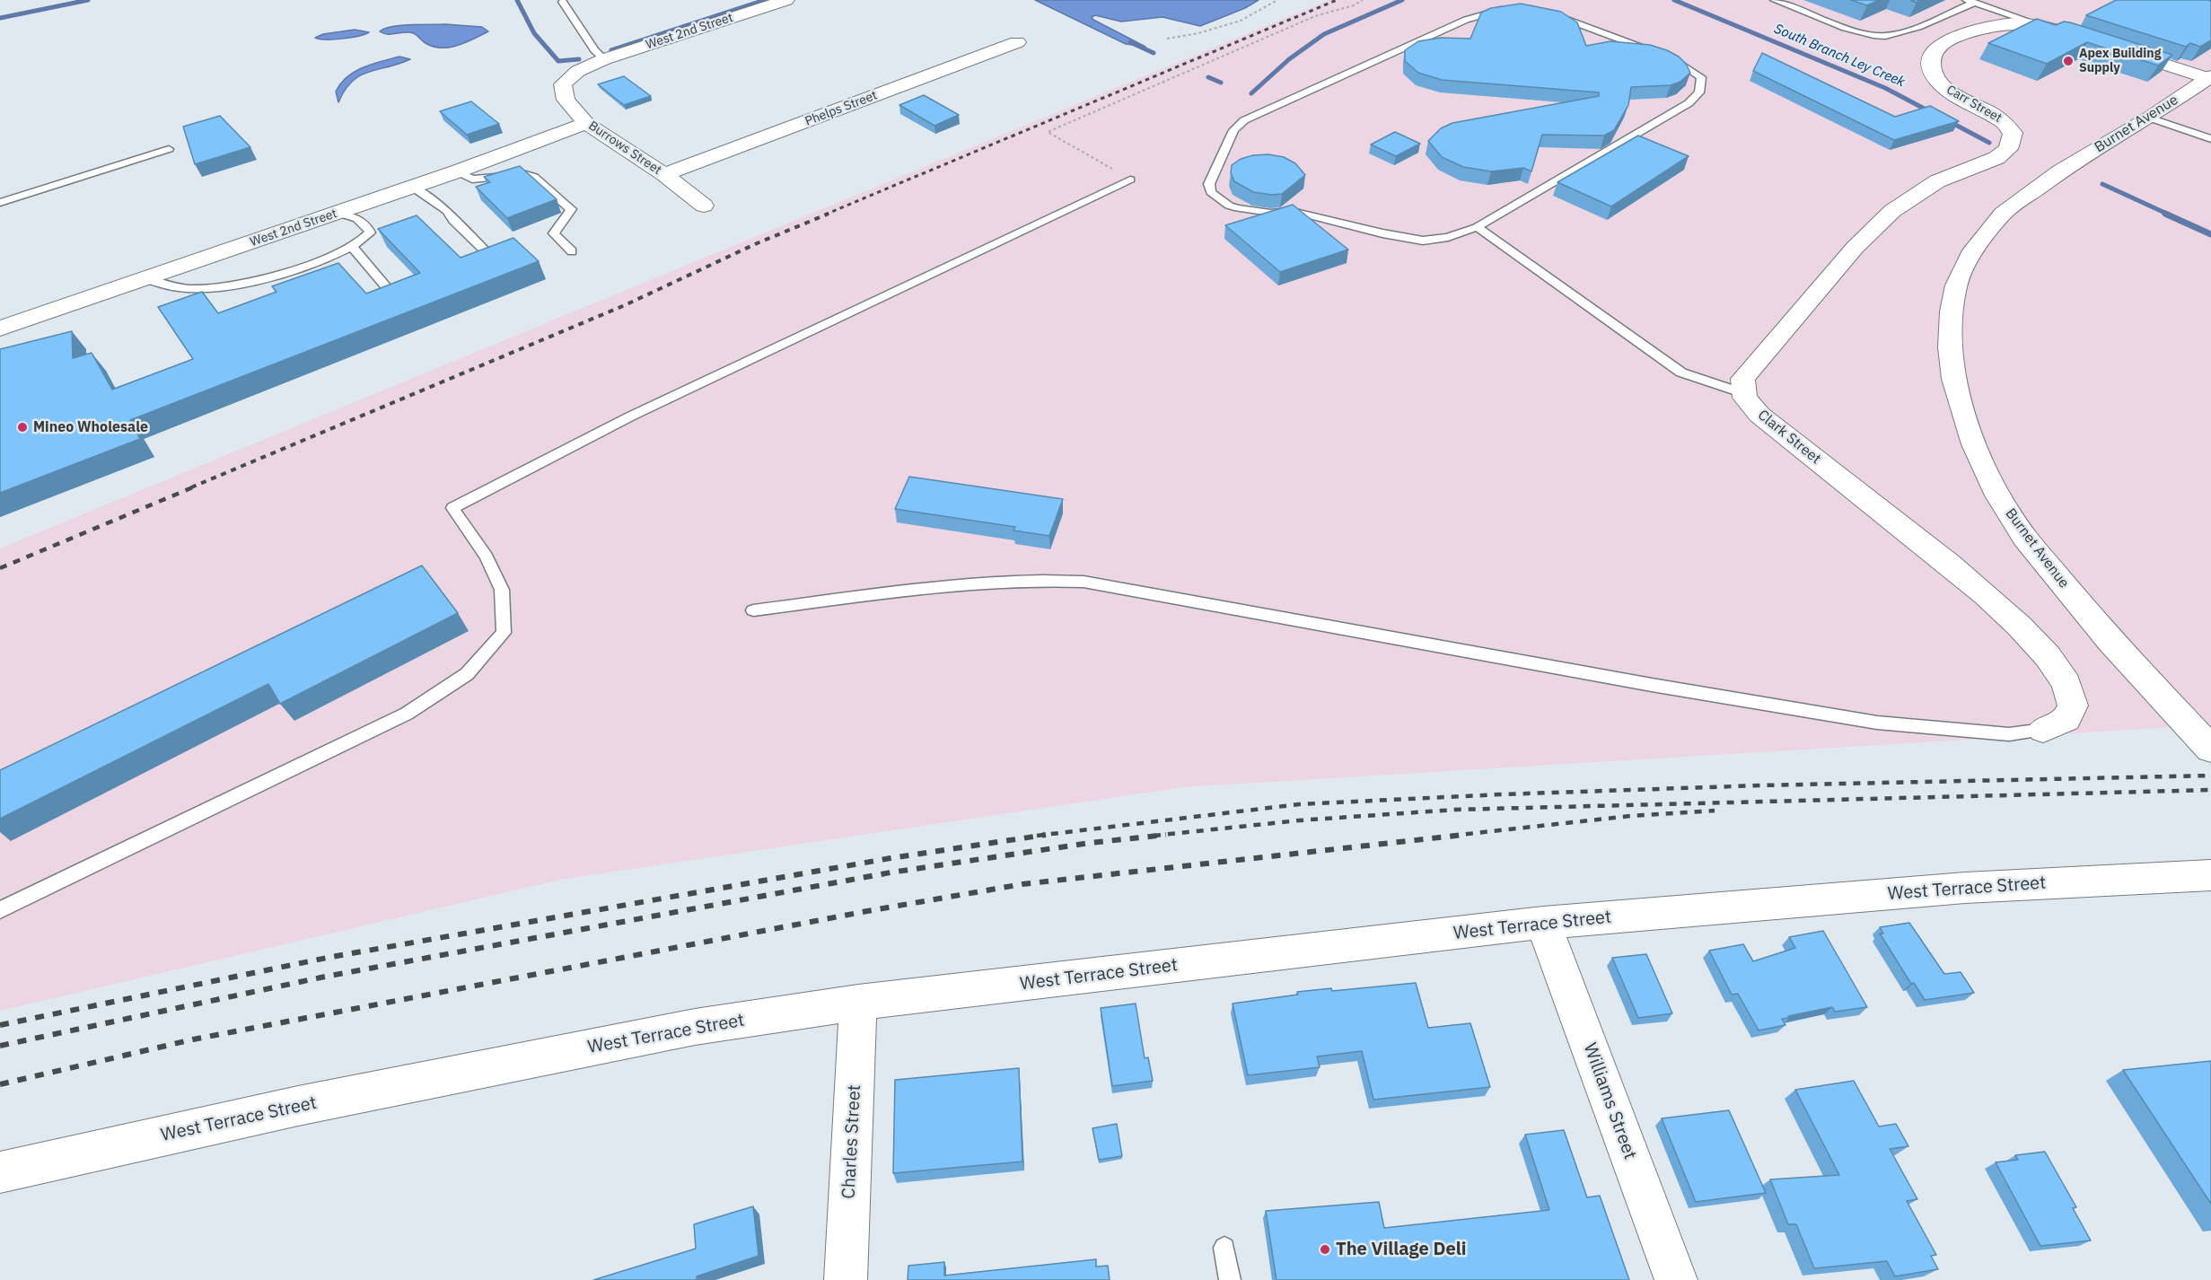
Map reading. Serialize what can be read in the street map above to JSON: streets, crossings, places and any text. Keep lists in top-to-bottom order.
{
  "streets": {
    "street": [
      "West 2nd Street",
      "Carr Street",
      "Phelps Street",
      "Burnet Avenue",
      "Burrows Street",
      "Clark Street",
      "West Terrace Street",
      "Williams Street",
      "Charles Street"
    ]
  },
  "crossings": [
    ["West 2nd Street", "Burrows Street"],
    ["Carr Street", "Clark Street"],
    ["Phelps Street", "Burrows Street"],
    ["West Terrace Street", "Williams Street"],
    ["West Terrace Street", "Charles Street"]
  ],
  "water": ["South Branch Ley Creek"],
  "places": ["Apex Building Supply", "Mineo Wholesale", "The Village Deli"]
}
